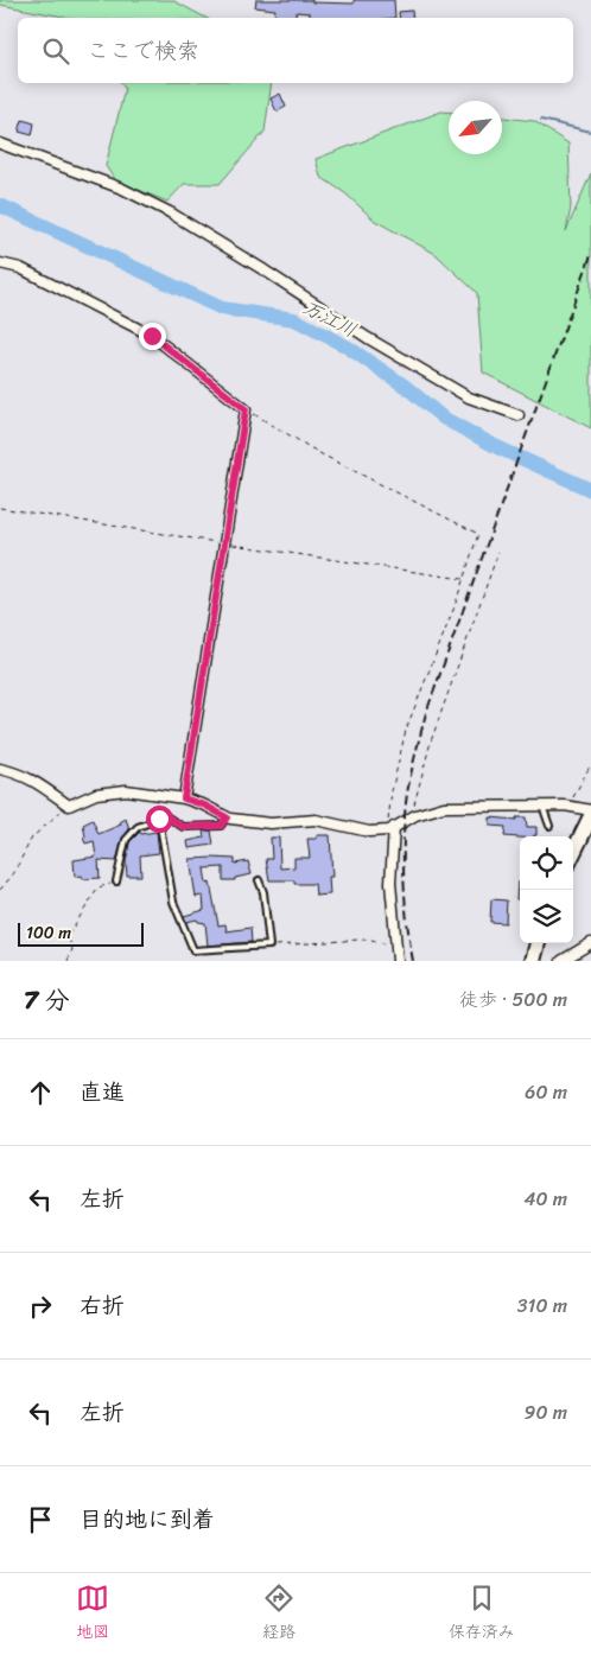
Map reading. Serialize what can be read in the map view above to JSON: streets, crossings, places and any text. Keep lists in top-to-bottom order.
{
  "water": ["万江川"],
  "scale_bar": "100 m",
  "north": "bottom left",
  "page": {
    "search": "ここで検索",
    "scale": "100 m",
    "heading": ["7 分", "徒歩 · 500 m"],
    "list": [
      ["直進", "60 m"],
      ["左折", "40 m"],
      ["右折", "310 m"],
      ["左折", "90 m"],
      "目的地に到着"
    ],
    "nav": ["地図", "経路", "保存済み"]
  }
}
